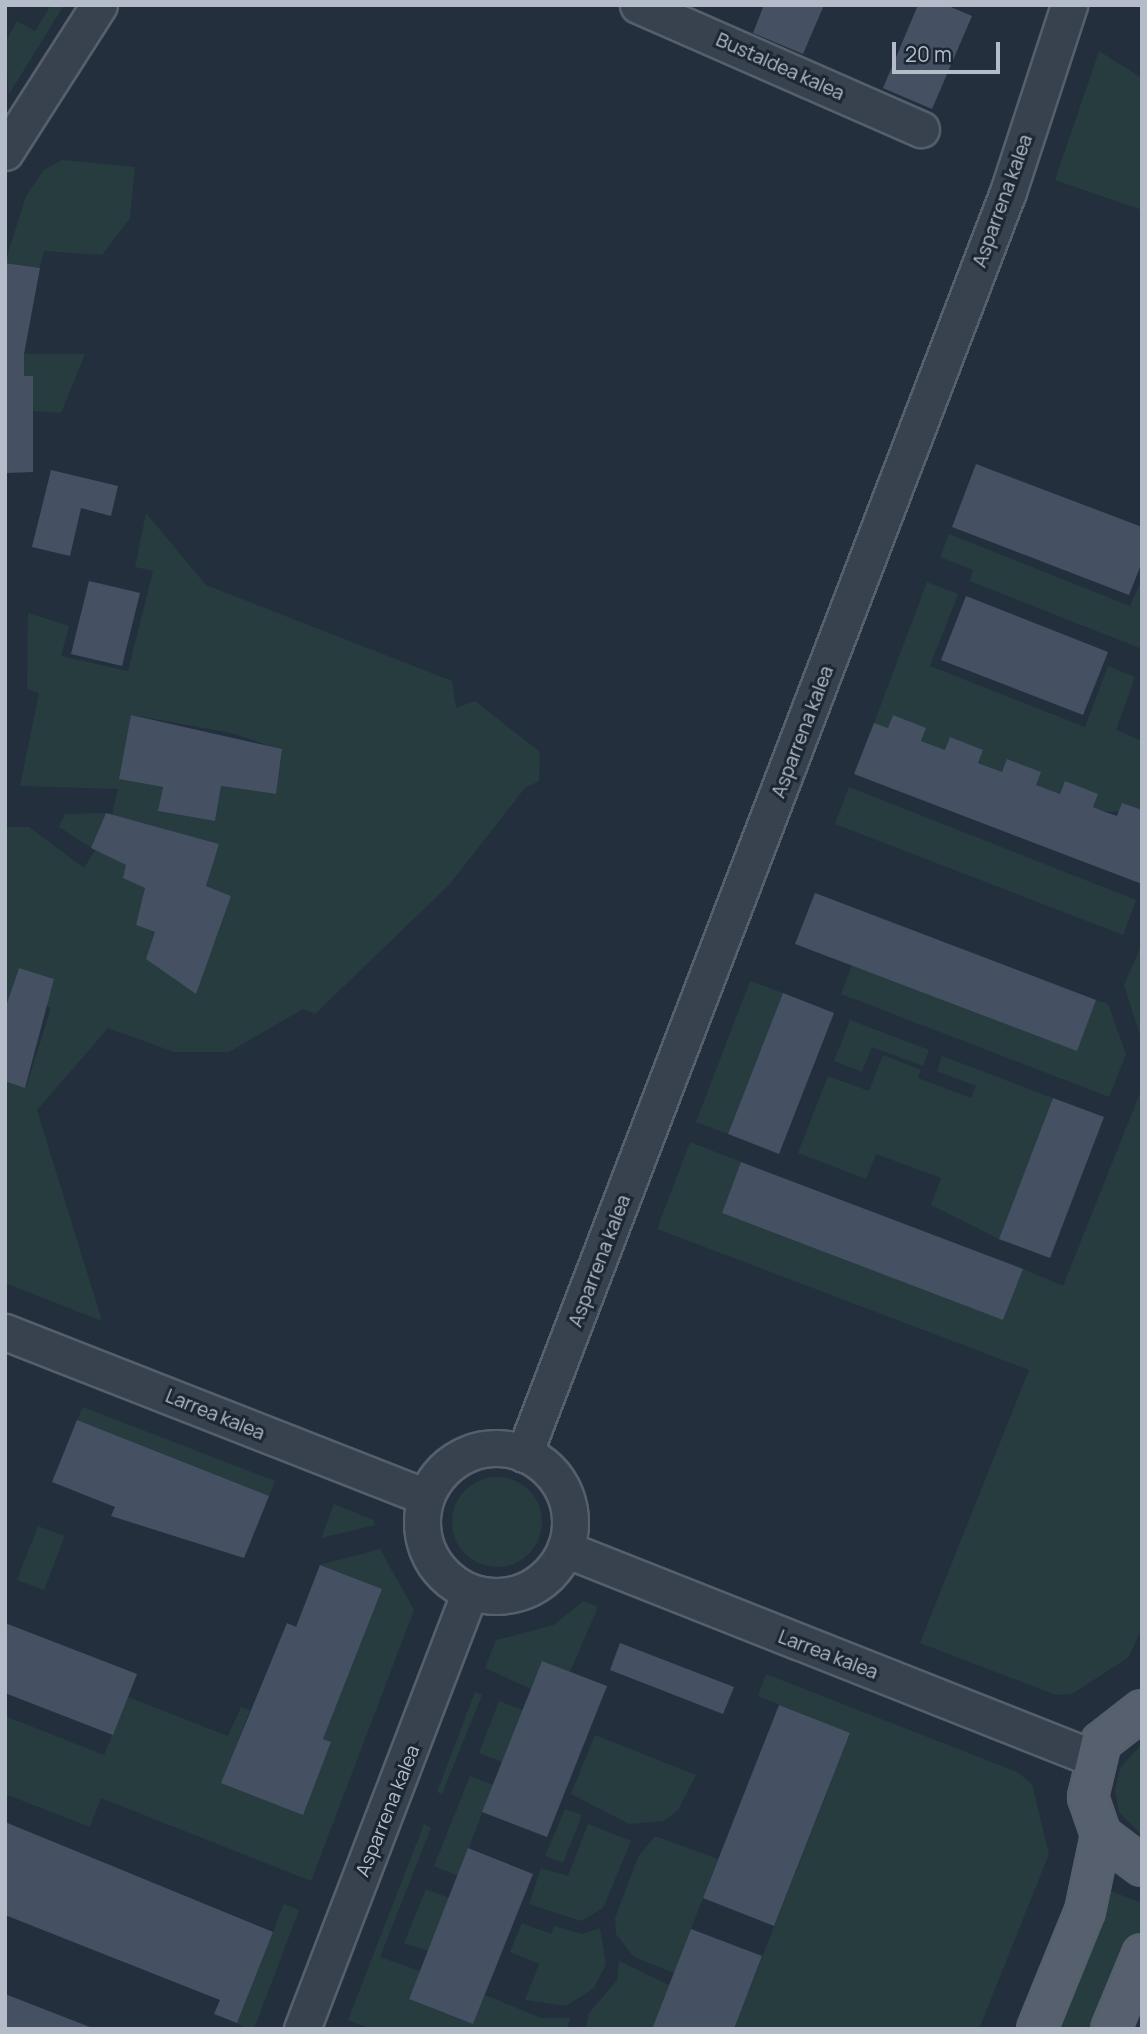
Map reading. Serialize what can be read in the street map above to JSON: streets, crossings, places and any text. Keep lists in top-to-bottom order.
{
  "streets": {
    "street": ["Bustaldea kalea", "Asparrena kalea", "Larrea kalea"]
  },
  "crossings": [
    ["Asparrena kalea", "Larrea kalea"]
  ],
  "scale_bar": "20 m"
}
